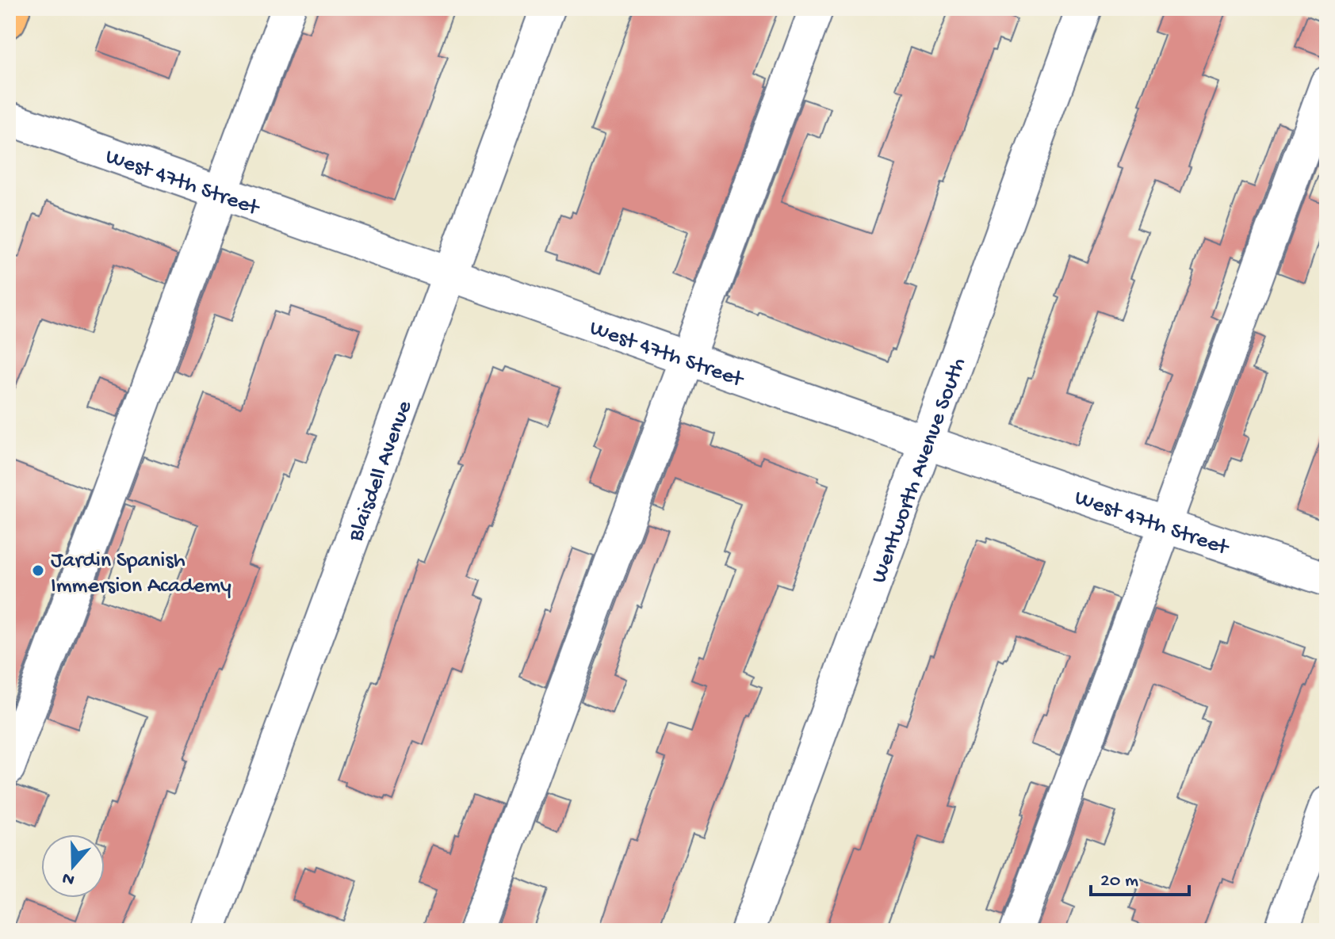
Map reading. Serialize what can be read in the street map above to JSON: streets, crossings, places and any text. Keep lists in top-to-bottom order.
{
  "streets": {
    "street": ["West 47th Street", "Blaisdell Avenue", "Wentworth Avenue South"]
  },
  "crossings": [
    ["West 47th Street", "Blaisdell Avenue"],
    ["West 47th Street", "Wentworth Avenue South"]
  ],
  "places": ["Jardin Spanish Immersion Academy"],
  "scale_bar": "20 m",
  "north": "bottom"
}
